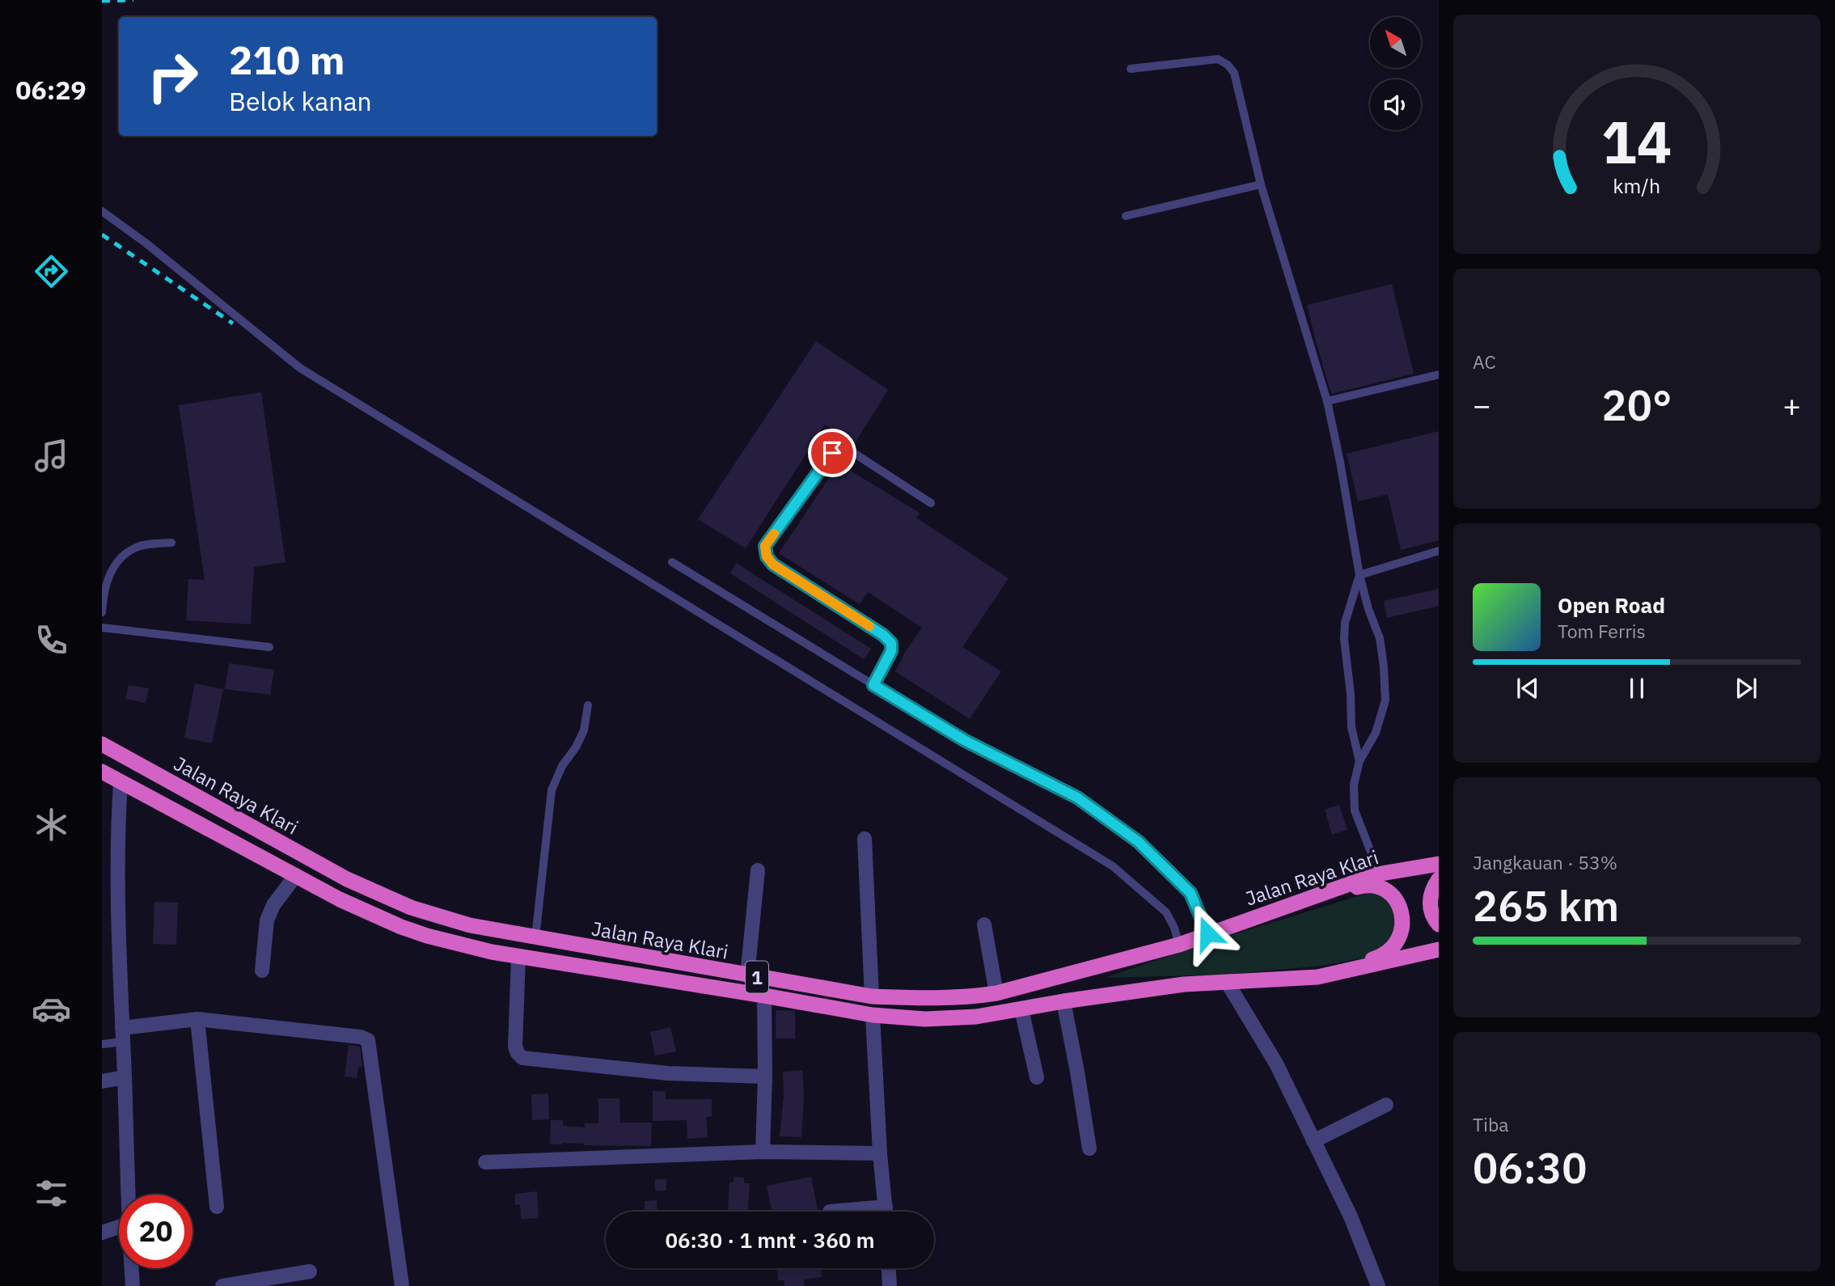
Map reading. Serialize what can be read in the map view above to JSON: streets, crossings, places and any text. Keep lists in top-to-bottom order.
{
  "streets": {
    "highway": ["Jalan Raya Klari", "1"]
  },
  "north": "top left",
  "page": {
    "tabs": "06:29",
    "turn": ["210 m", "Belok kanan"],
    "tile": [
      "AC",
      ["Jangkauan · 53%", "265 km"],
      ["Tiba", "06:30"]
    ],
    "heat": ["−", "20°", "+"],
    "song": ["Open Road", "Tom Ferris"],
    "limit": "20",
    "trip": "06:30 · 1 mnt · 360 m",
    "gauge": ["14", "km/h"]
  }
}
